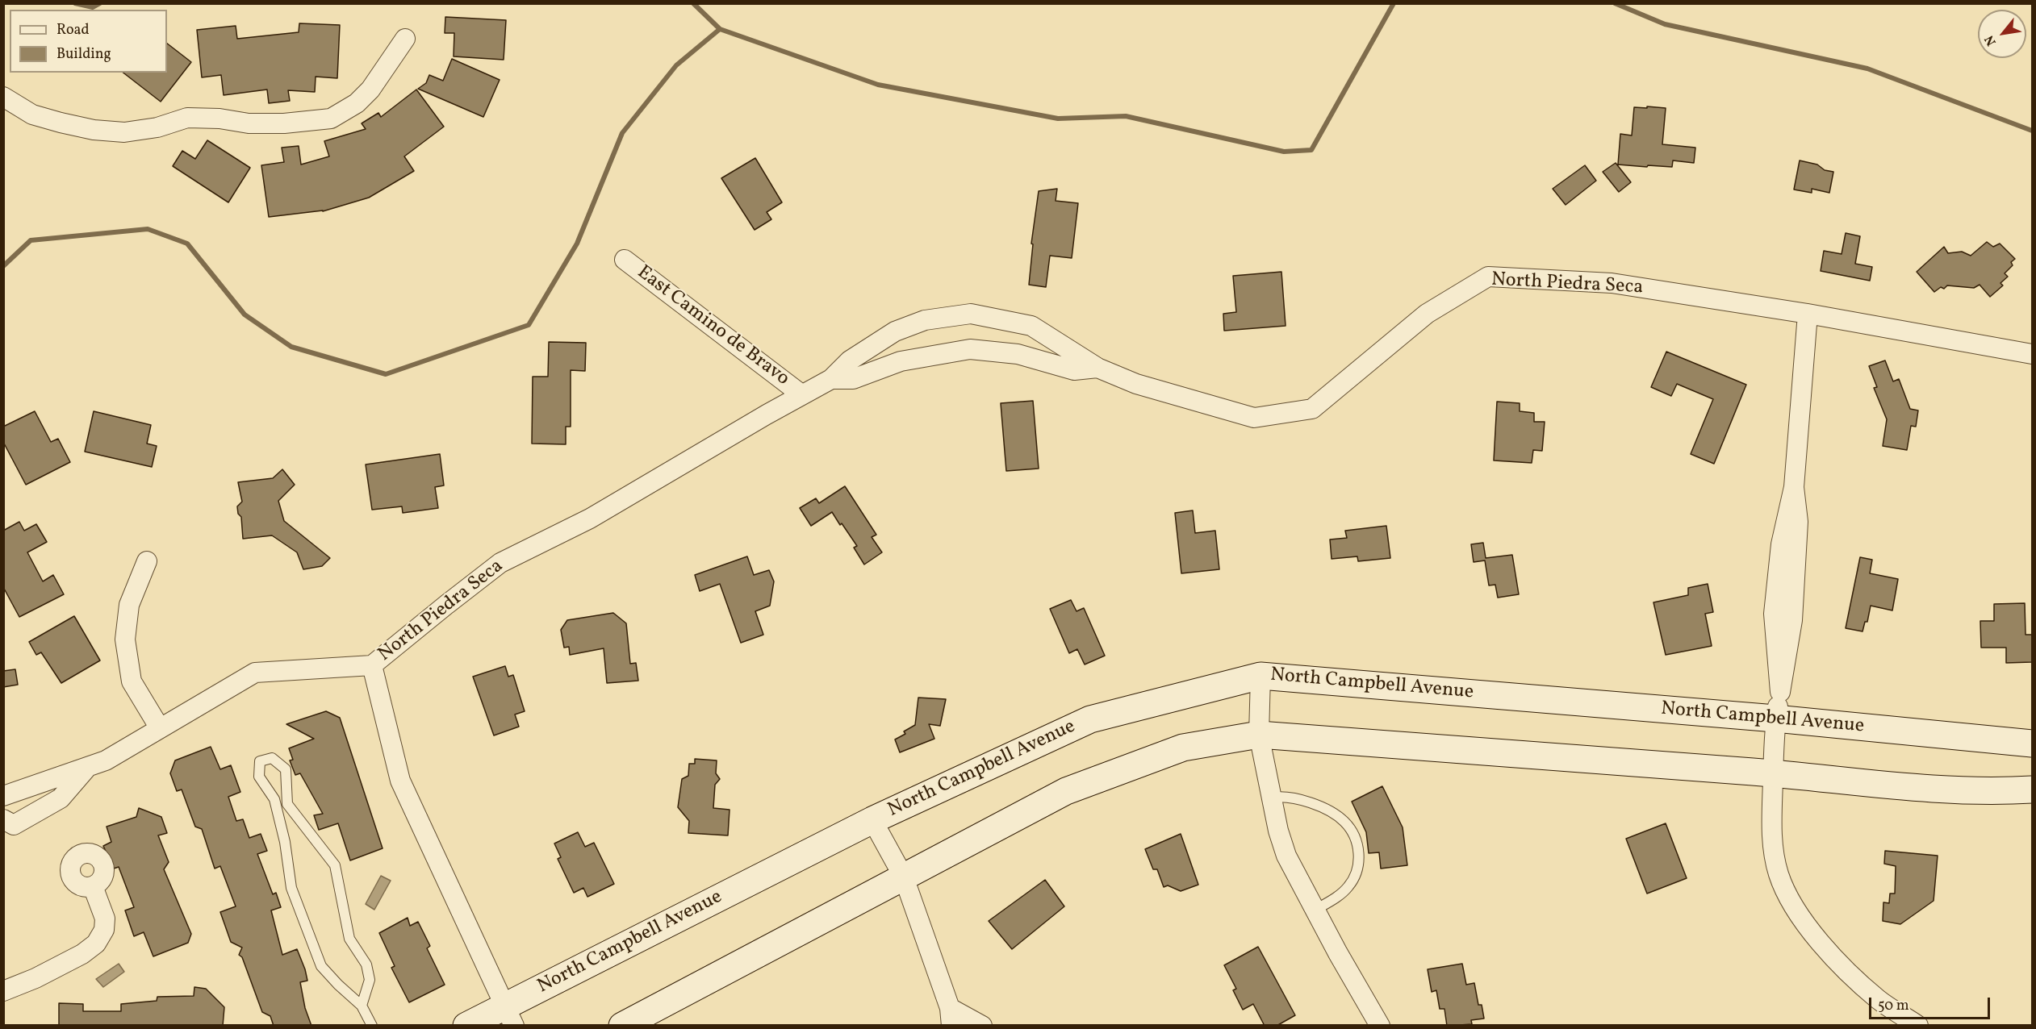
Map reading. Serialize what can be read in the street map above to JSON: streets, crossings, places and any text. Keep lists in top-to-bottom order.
{
  "streets": {
    "main road": ["North Campbell Avenue"],
    "street": ["North Piedra Seca", "East Camino de Bravo"]
  },
  "crossings": [
    ["North Piedra Seca", "East Camino de Bravo"],
    ["North Piedra Seca", "North Campbell Avenue"]
  ],
  "legend": ["Road", "Building"],
  "scale_bar": "50 m",
  "north": "bottom left"
}
